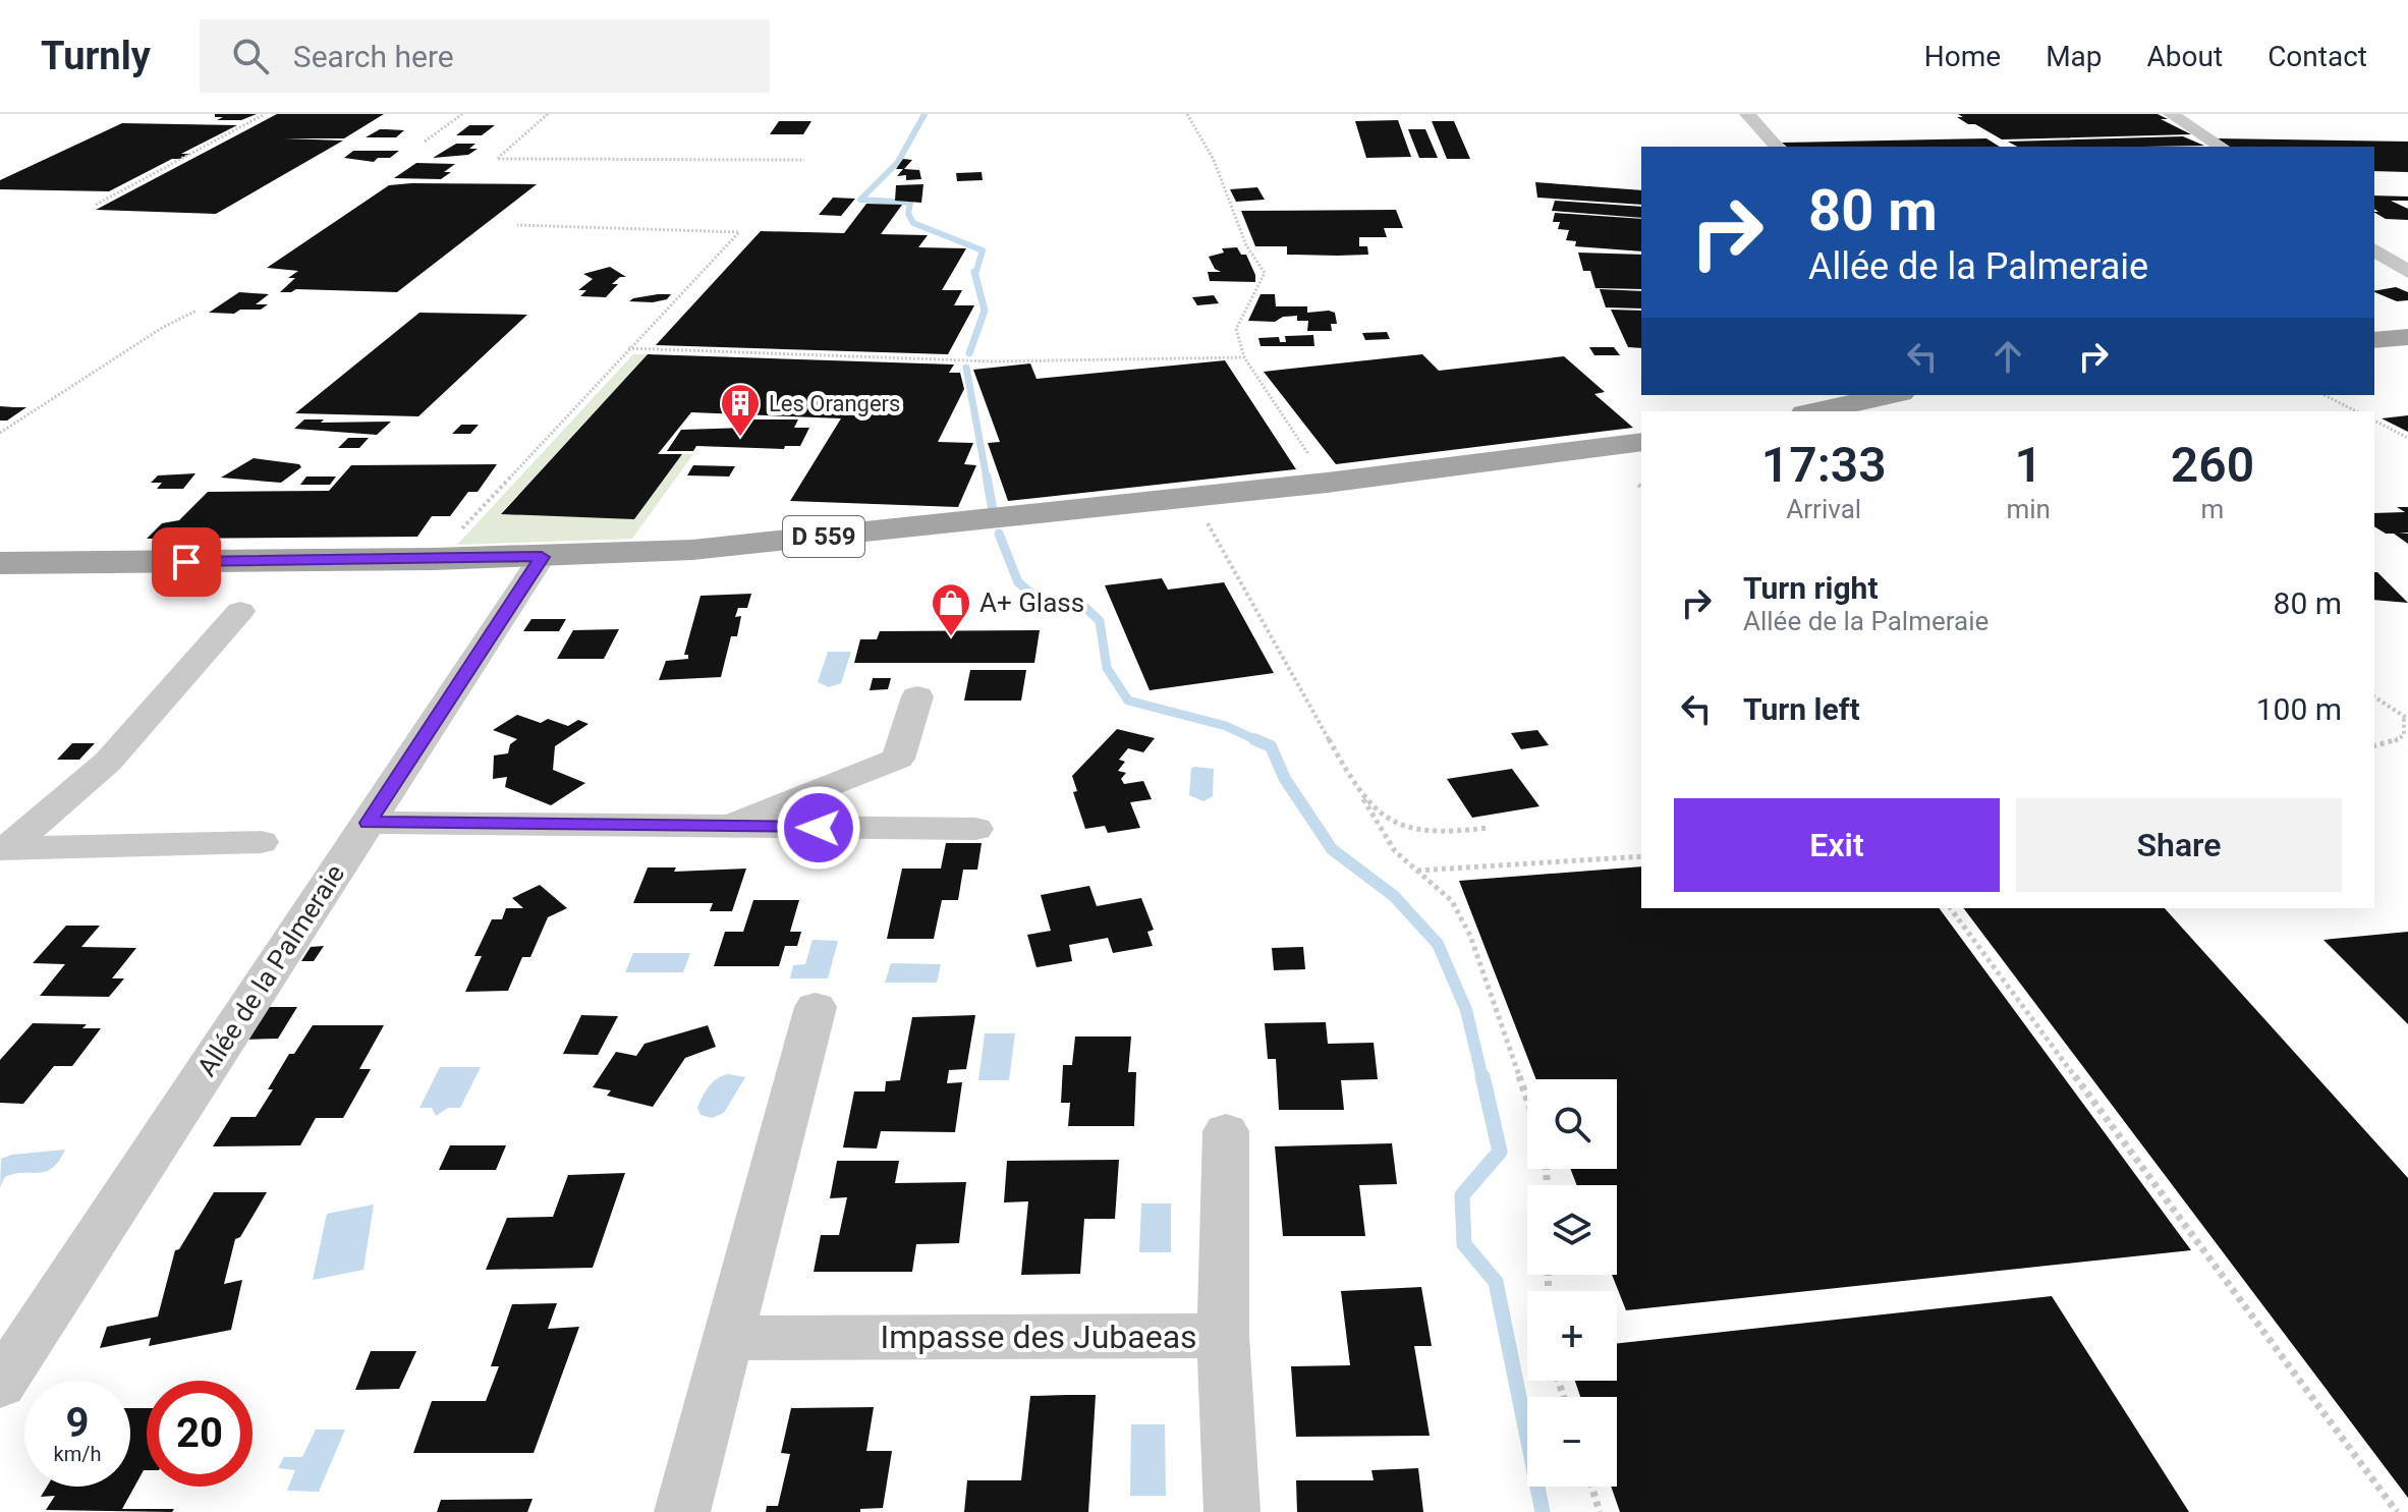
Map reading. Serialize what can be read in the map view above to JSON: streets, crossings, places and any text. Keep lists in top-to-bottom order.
{
  "streets": {
    "main road": ["D 559"],
    "street": ["Allée de la Palmeraie", "Impasse des Jubaeas"]
  },
  "crossings": [
    ["D 559", "Allée de la Palmeraie"]
  ],
  "places": {
    "building": ["Les Orangers"],
    "shop": ["A+ Glass"]
  },
  "page": {
    "header": "Turnly",
    "search": "Search here",
    "nav": [
      "Home",
      "Map",
      "About",
      "Contact"
    ],
    "turn": ["80 m", "Allée de la Palmeraie"],
    "eta": [
      "17:33",
      "Arrival",
      "1",
      "min",
      "260",
      "m"
    ],
    "list": [
      {
        "name": "Turn right",
        "note": "Allée de la Palmeraie",
        "value": "80 m"
      },
      {
        "name": "Turn left",
        "value": "100 m"
      }
    ],
    "buttons": ["Exit", "Share"],
    "map_buttons": ["+", "−"],
    "speed": "9 km/h",
    "limit": "20"
  }
}
